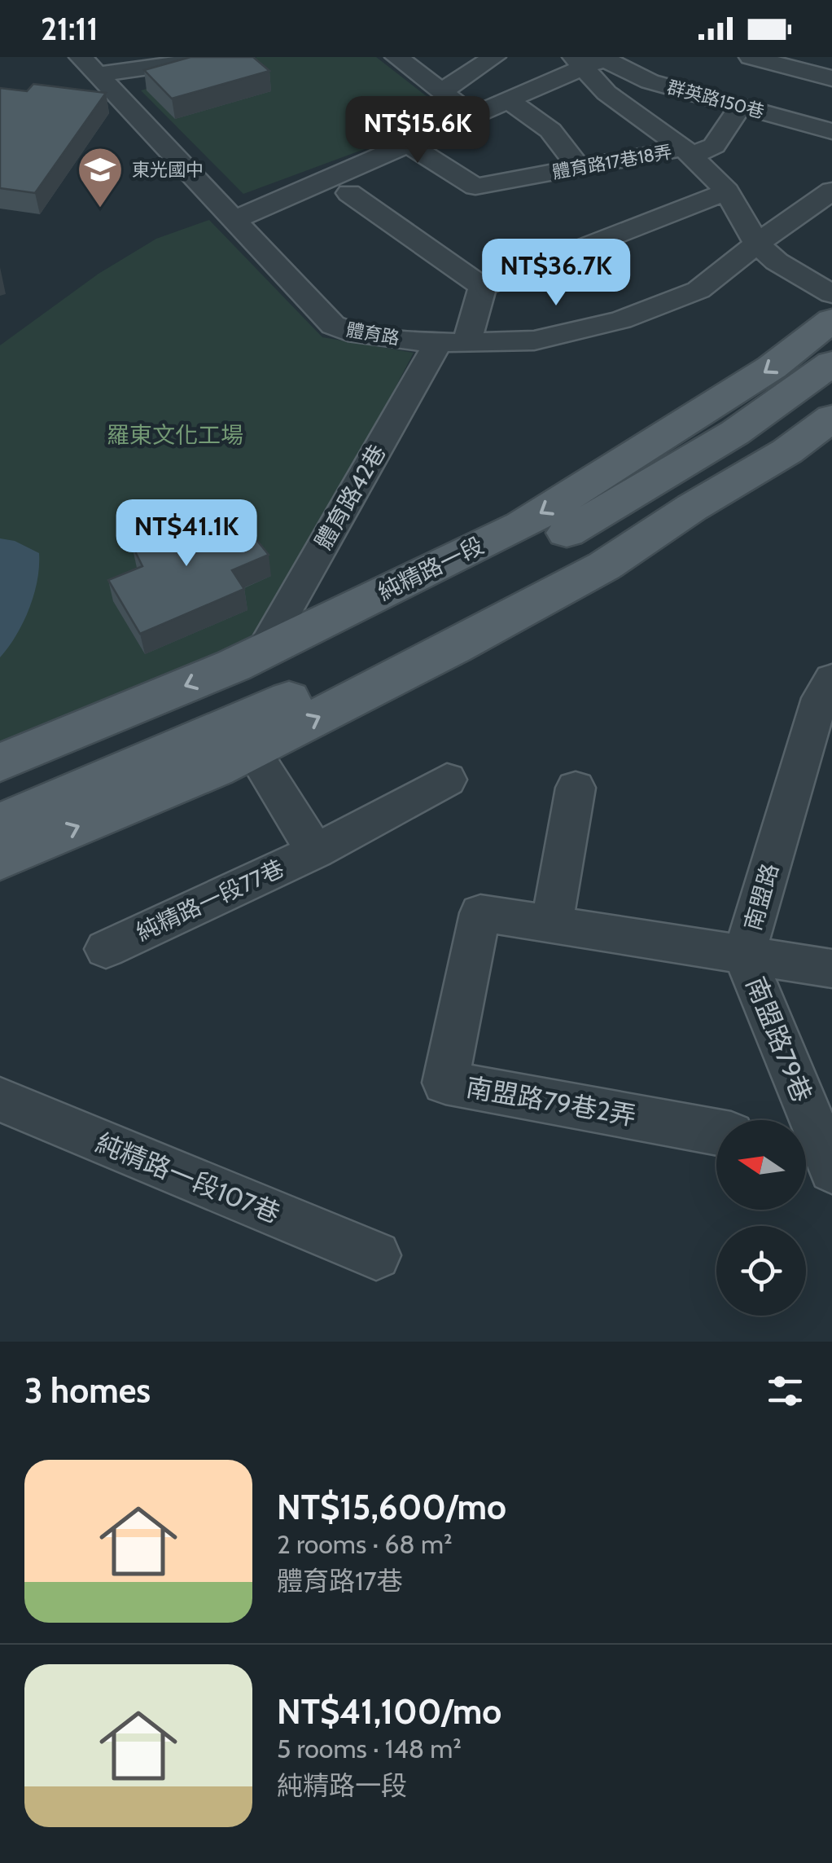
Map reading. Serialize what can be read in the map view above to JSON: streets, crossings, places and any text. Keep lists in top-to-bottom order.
{
  "streets": {
    "main road": ["純精路一段"],
    "street": [
      "群英路150巷",
      "體育路17巷18弄",
      "體育路",
      "體育路42巷",
      "南盟路",
      "純精路一段77巷",
      "南盟路79巷",
      "南盟路79巷2弄",
      "純精路一段107巷"
    ]
  },
  "crossings": [
    ["體育路", "體育路42巷"],
    ["體育路42巷", "純精路一段"],
    ["南盟路", "南盟路79巷"],
    ["南盟路", "南盟路79巷2弄"]
  ],
  "parks": ["羅東文化工場"],
  "places": {
    "school or university": ["東光國中"]
  },
  "north": "left",
  "page": {
    "status": "21:11",
    "price": ["NT$15.6K", "NT$36.7K", "NT$41.1K"],
    "heading": "3 homes",
    "list": [
      {
        "name": "NT$15,600/mo",
        "note": "2 rooms · 68 m² · 體育路17巷"
      },
      {
        "name": "NT$41,100/mo",
        "note": "5 rooms · 148 m² · 純精路一段"
      }
    ]
  }
}
